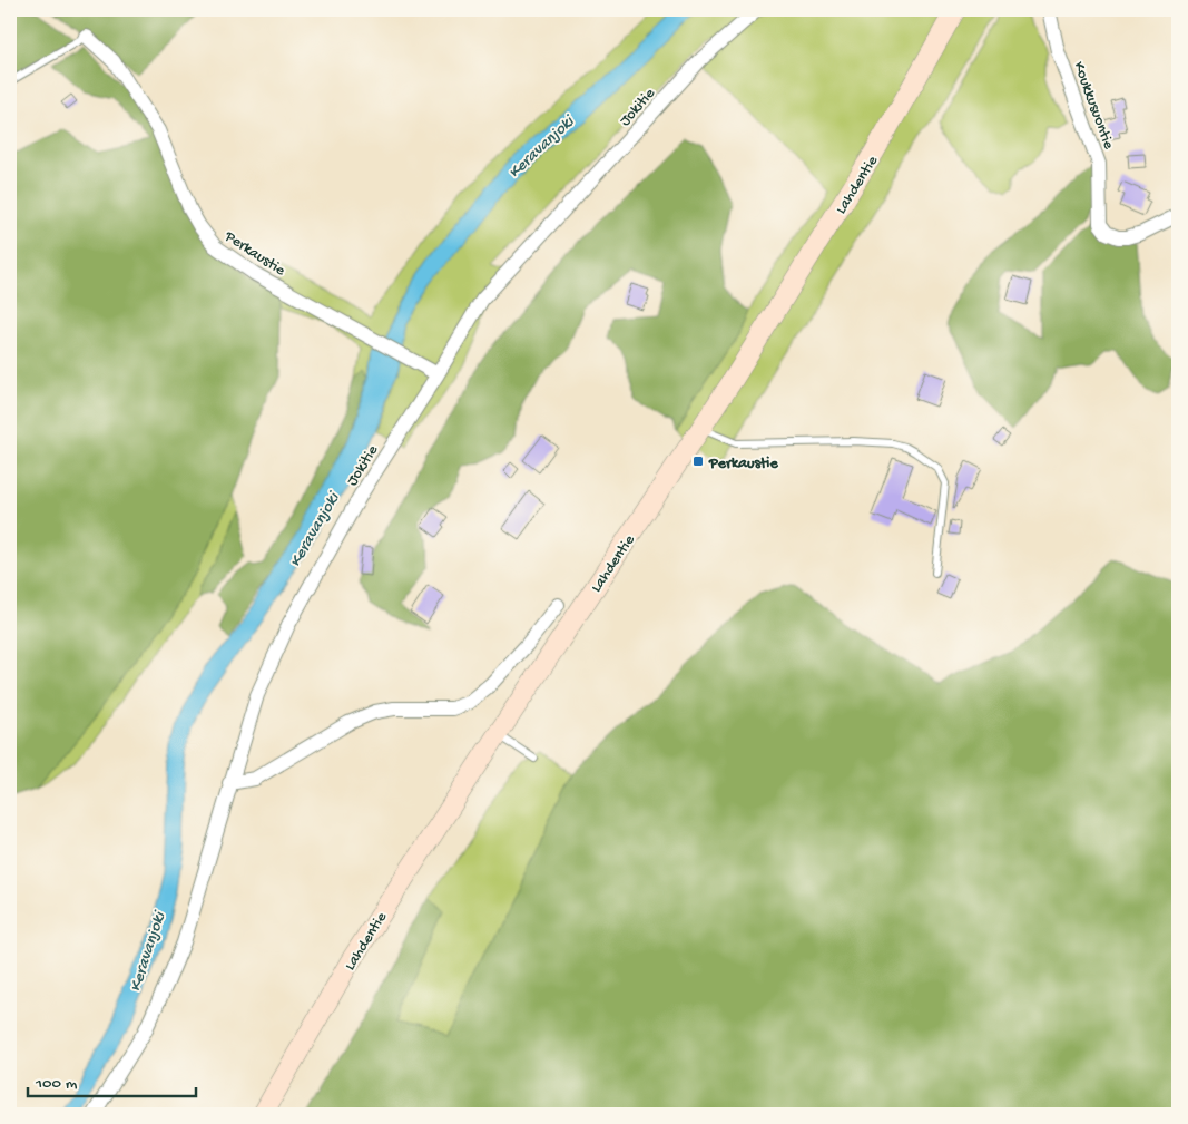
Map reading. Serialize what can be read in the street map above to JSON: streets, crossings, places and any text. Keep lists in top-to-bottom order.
{
  "streets": {
    "main road": ["Lahdentie"],
    "street": ["Koukkusuontie", "Jokitie", "Perkaustie"]
  },
  "crossings": [
    ["Jokitie", "Perkaustie"]
  ],
  "water": ["Keravanjoki"],
  "places": {
    "transit": ["Perkaustie"]
  },
  "scale_bar": "100 m"
}
